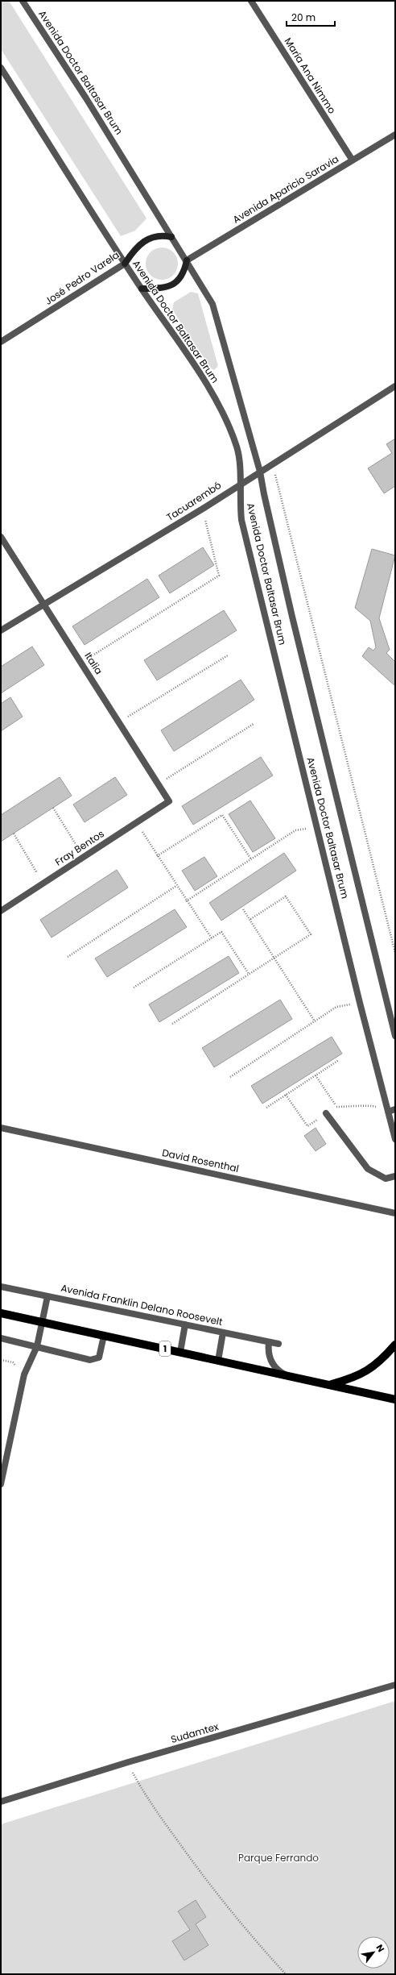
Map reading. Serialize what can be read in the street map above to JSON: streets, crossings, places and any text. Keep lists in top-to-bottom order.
{
  "streets": {
    "main road": ["1"],
    "street": [
      "Avenida Doctor Baltasar Brum",
      "María Ana Nimmo",
      "Avenida Aparicio Saravia",
      "José Pedro Varela",
      "Tacuarembó",
      "Italia",
      "Fray Bentos",
      "David Rosenthal",
      "Avenida Franklin Delano Roosevelt",
      "Sudamtex"
    ]
  },
  "crossings": [
    ["Avenida Doctor Baltasar Brum", "Avenida Aparicio Saravia"],
    ["Avenida Doctor Baltasar Brum", "José Pedro Varela"],
    ["Avenida Doctor Baltasar Brum", "Tacuarembó"],
    ["María Ana Nimmo", "Avenida Aparicio Saravia"],
    ["Avenida Aparicio Saravia", "José Pedro Varela"],
    ["Tacuarembó", "Italia"],
    ["Italia", "Fray Bentos"]
  ],
  "parks": ["Parque Ferrando"],
  "scale_bar": "20 m",
  "north": "top right"
}
